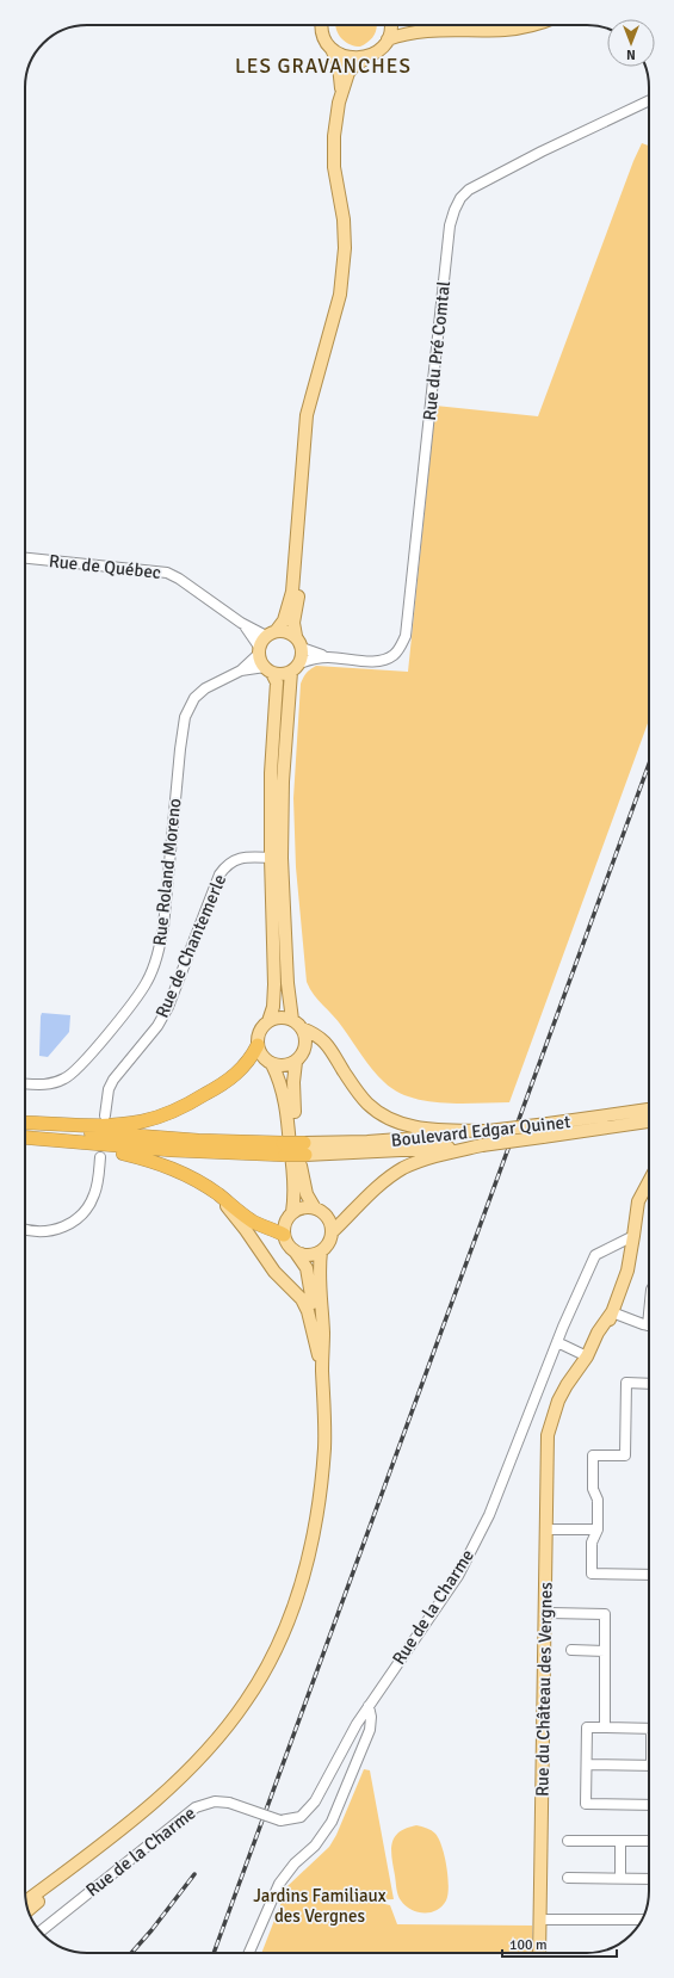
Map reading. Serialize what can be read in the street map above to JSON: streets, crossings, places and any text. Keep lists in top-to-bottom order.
{
  "streets": {
    "main road": ["Boulevard Edgar Quinet", "Rue du Château des Vergnes"],
    "street": [
      "Rue du Pré Comtal",
      "Rue de Québec",
      "Rue Roland Moreno",
      "Rue de Chantemerle",
      "Rue de la Charme"
    ]
  },
  "crossings": [
    ["Rue du Pré Comtal", "Rue de Québec"]
  ],
  "districts": ["LES GRAVANCHES"],
  "parks": ["Jardins Familiaux des Vergnes"],
  "scale_bar": "100 m",
  "north": "bottom"
}
